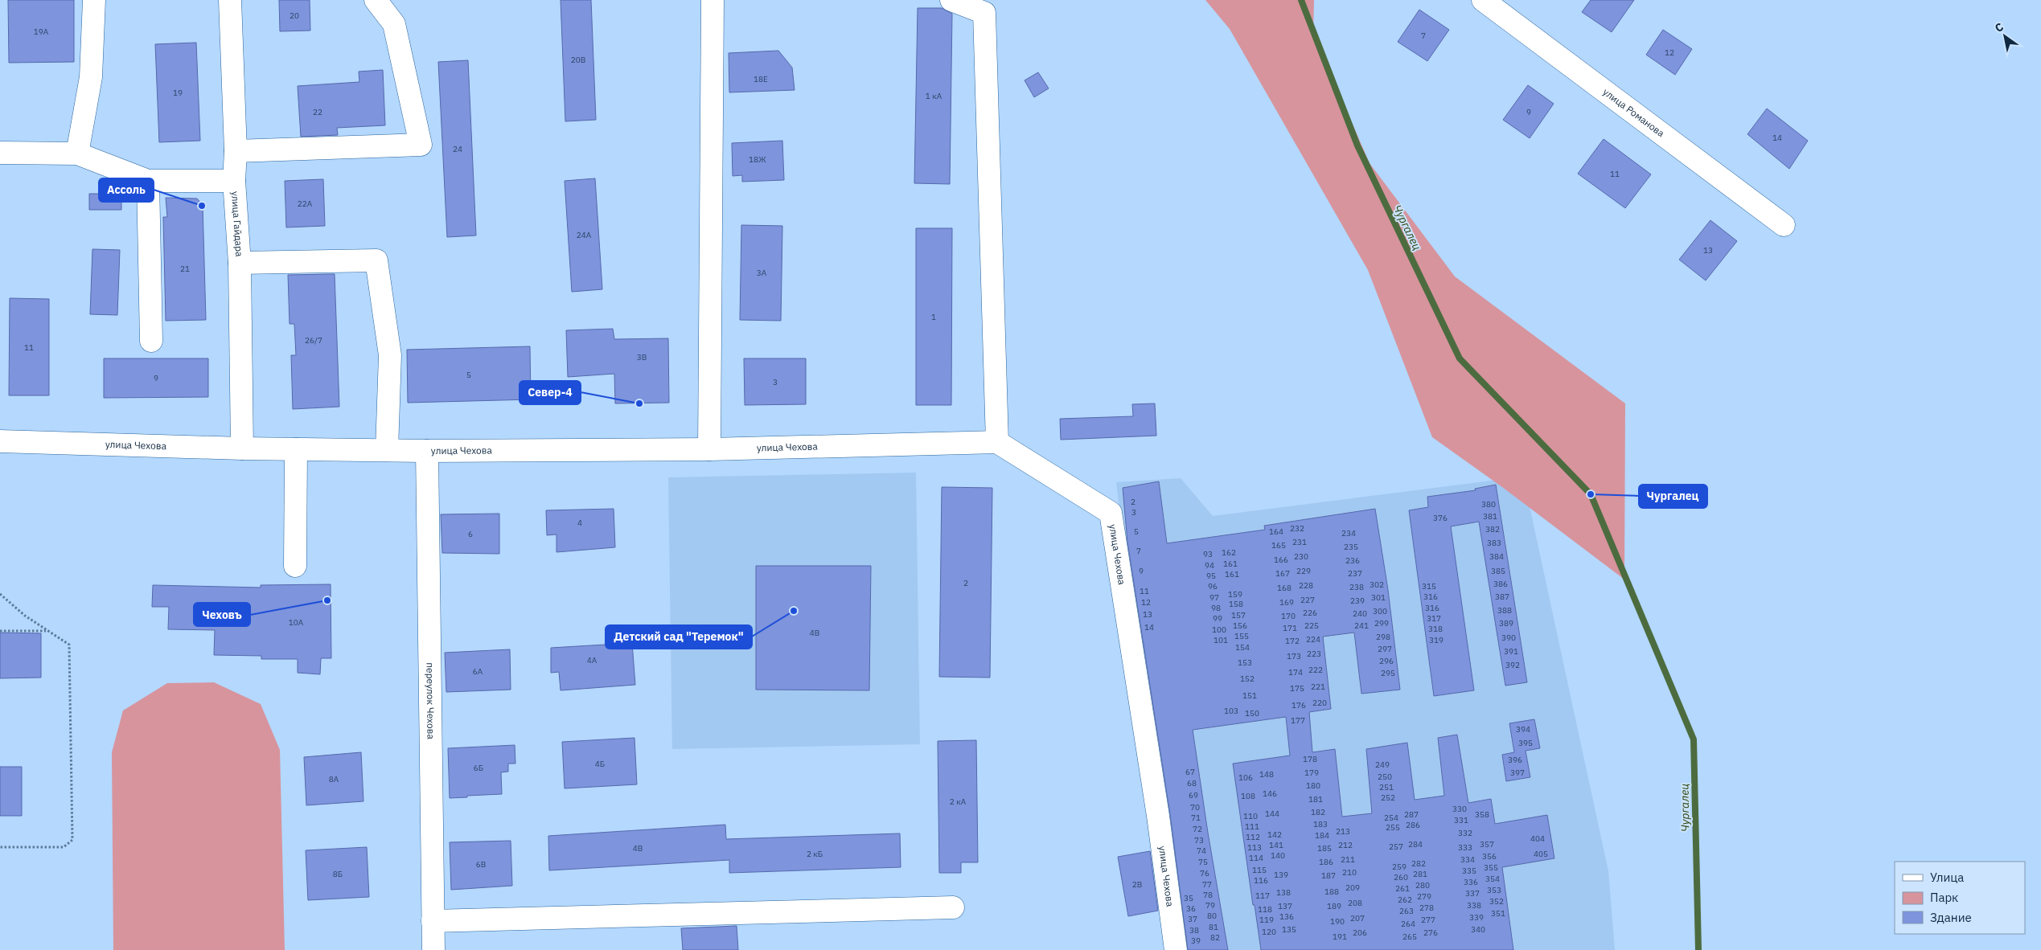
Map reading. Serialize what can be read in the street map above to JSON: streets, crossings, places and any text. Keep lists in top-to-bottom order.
{
  "streets": {
    "street": [
      "улица Романова",
      "улица Гайдара",
      "улица Чехова",
      "переулок Чехова"
    ]
  },
  "crossings": [
    ["улица Гайдара", "улица Чехова"],
    ["улица Чехова", "переулок Чехова"]
  ],
  "water": ["Чургалец"],
  "places": [
    "Ассоль",
    "Север-4",
    "Чургалец",
    "Чеховъ",
    "Детский сад \"Теремок\""
  ],
  "house_numbers": [
    "20",
    "19А",
    "7",
    "12",
    "20В",
    "18Е",
    "19",
    "1 кА",
    "22",
    "9",
    "14",
    "24",
    "18Ж",
    "11",
    "22А",
    "24А",
    "13",
    "21",
    "3А",
    "1",
    "26/7",
    "11",
    "3В",
    "5",
    "9",
    "3",
    "2",
    "380",
    "3",
    "381",
    "376",
    "4",
    "232",
    "382",
    "5",
    "164",
    "234",
    "6",
    "231",
    "383",
    "165",
    "235",
    "7",
    "162",
    "93",
    "230",
    "384",
    "166",
    "236",
    "161",
    "94",
    "9",
    "229",
    "385",
    "167",
    "237",
    "161",
    "95",
    "2",
    "386",
    "302",
    "228",
    "96",
    "315",
    "238",
    "168",
    "11",
    "159",
    "316",
    "387",
    "97",
    "301",
    "227",
    "239",
    "12",
    "169",
    "158",
    "98",
    "316",
    "388",
    "300",
    "226",
    "240",
    "13",
    "157",
    "170",
    "99",
    "317",
    "10А",
    "299",
    "389",
    "156",
    "225",
    "241",
    "14",
    "171",
    "318",
    "100",
    "4В",
    "155",
    "298",
    "390",
    "224",
    "101",
    "319",
    "172",
    "154",
    "297",
    "391",
    "223",
    "173",
    "4А",
    "296",
    "153",
    "392",
    "222",
    "6А",
    "174",
    "295",
    "152",
    "221",
    "175",
    "151",
    "220",
    "176",
    "103",
    "150",
    "177",
    "394",
    "395",
    "178",
    "396",
    "4Б",
    "249",
    "6Б",
    "67",
    "179",
    "397",
    "148",
    "250",
    "106",
    "8А",
    "68",
    "180",
    "251",
    "146",
    "69",
    "108",
    "252",
    "181",
    "2 кА",
    "70",
    "330",
    "182",
    "144",
    "287",
    "358",
    "110",
    "71",
    "254",
    "331",
    "183",
    "286",
    "111",
    "255",
    "72",
    "213",
    "332",
    "142",
    "184",
    "112",
    "404",
    "73",
    "284",
    "357",
    "141",
    "212",
    "257",
    "113",
    "333",
    "4В",
    "185",
    "74",
    "2 кБ",
    "405",
    "140",
    "356",
    "114",
    "211",
    "334",
    "75",
    "186",
    "282",
    "6В",
    "259",
    "355",
    "115",
    "335",
    "210",
    "76",
    "8Б",
    "281",
    "139",
    "187",
    "260",
    "354",
    "116",
    "336",
    "2В",
    "77",
    "280",
    "209",
    "261",
    "353",
    "188",
    "138",
    "337",
    "78",
    "117",
    "279",
    "35",
    "262",
    "352",
    "208",
    "79",
    "338",
    "137",
    "189",
    "278",
    "36",
    "118",
    "263",
    "351",
    "80",
    "136",
    "339",
    "207",
    "37",
    "119",
    "277",
    "190",
    "264",
    "81",
    "135",
    "340",
    "38",
    "120",
    "206",
    "276",
    "191",
    "265",
    "82",
    "39"
  ],
  "legend": ["Улица", "Парк", "Здание"],
  "north": "top left"
}
